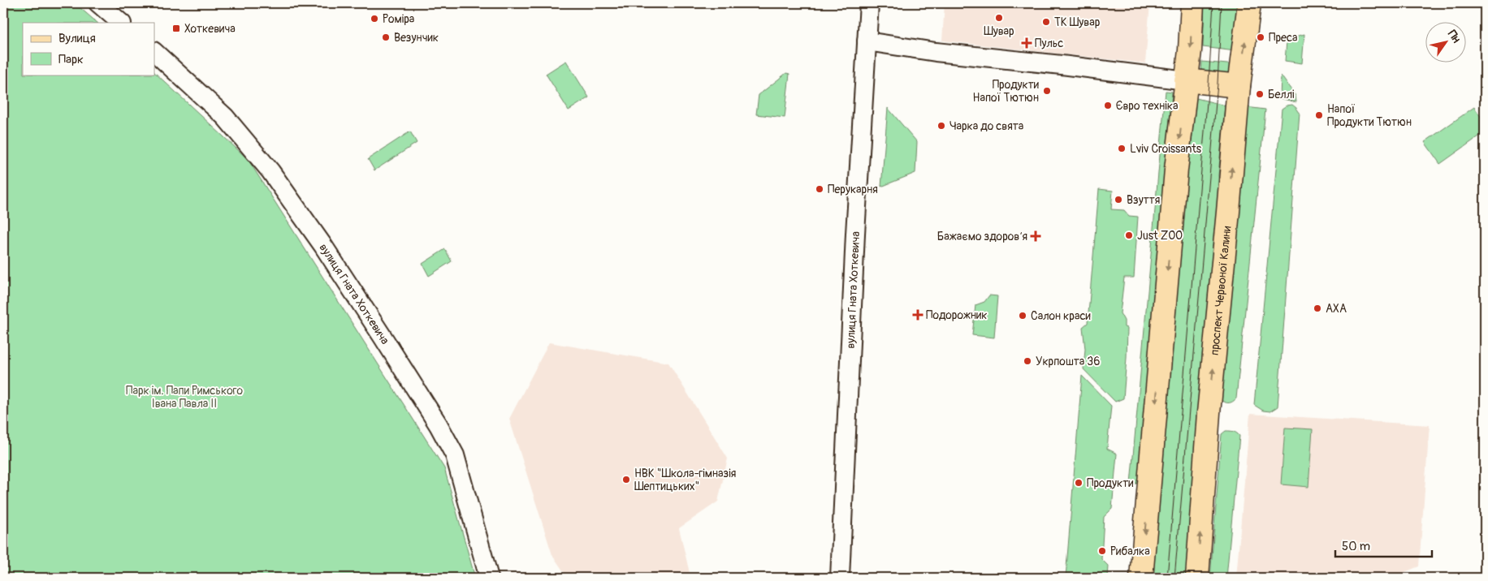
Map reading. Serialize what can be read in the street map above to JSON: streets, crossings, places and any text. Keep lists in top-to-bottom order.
{
  "streets": {
    "main road": ["проспект Червоної Калини"],
    "street": ["вулиця Гната Хоткевича"]
  },
  "parks": ["Парк ім. Папи Римського Івана Павла ІІ"],
  "places": {
    "other": [
      "Шувар",
      "Роміра",
      "ТК Шувар",
      "Везунчик",
      "Преса",
      "Продукти Напої Тютюн",
      "Беллі",
      "Євро техніка",
      "Напої Продукти Тютюн",
      "Чарка до свята",
      "Lviv Croissants",
      "Перукарня",
      "Взуття",
      "Just ZOO",
      "AXA",
      "Салон краси",
      "Укрпошта 36",
      "НВК \"Школа-гімназія Шептицьких\"",
      "Продукти",
      "Рибалка"
    ],
    "transit": ["Хоткевича"],
    "health": ["Пульс", "Бажаємо здоровʼя", "Подорожник"]
  },
  "legend": ["Вулиця", "Парк"],
  "scale_bar": "50 m",
  "north": "top right"
}
